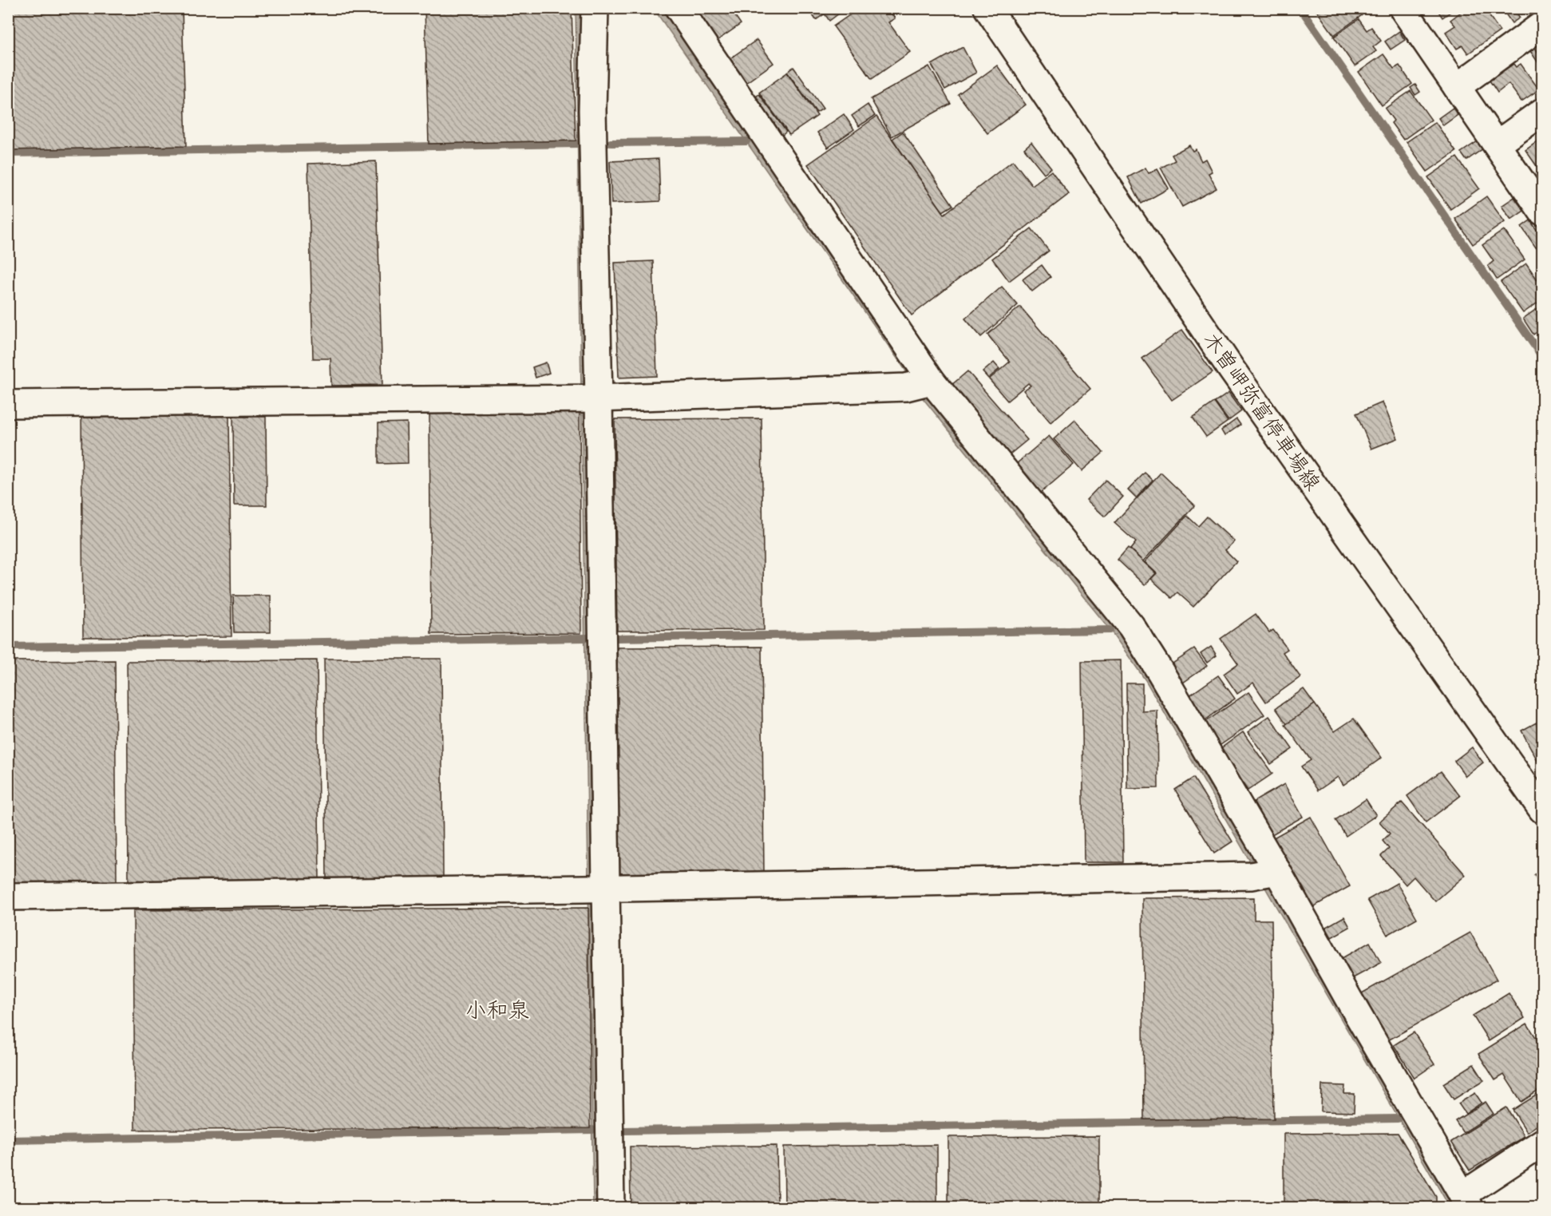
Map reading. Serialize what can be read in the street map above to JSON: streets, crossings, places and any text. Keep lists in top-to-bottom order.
{
  "streets": {
    "street": ["木曽岬弥富停車場線"]
  },
  "districts": ["小和泉"]
}
